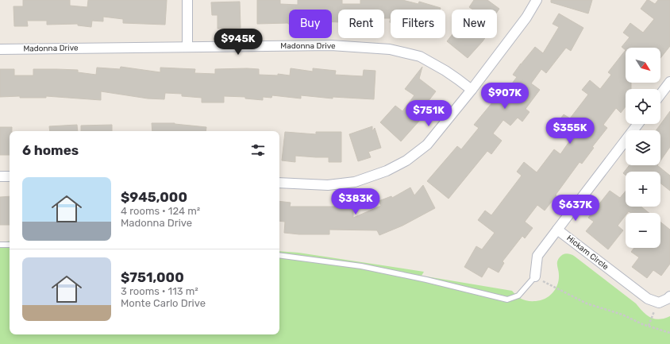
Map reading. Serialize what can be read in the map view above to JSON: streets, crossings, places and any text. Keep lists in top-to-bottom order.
{
  "streets": {
    "street": ["Madonna Drive", "Hickam Circle"]
  },
  "north": "bottom right",
  "page": {
    "chip": [
      "Buy",
      "Rent",
      "Filters",
      "New"
    ],
    "price": [
      "$945K",
      "$907K",
      "$751K",
      "$355K",
      "$383K",
      "$637K"
    ],
    "map_buttons": ["+", "−"],
    "heading": "6 homes",
    "list": [
      {
        "name": "$945,000",
        "note": "4 rooms · 124 m² · Madonna Drive"
      },
      {
        "name": "$751,000",
        "note": "3 rooms · 113 m² · Monte Carlo Drive"
      }
    ]
  }
}
